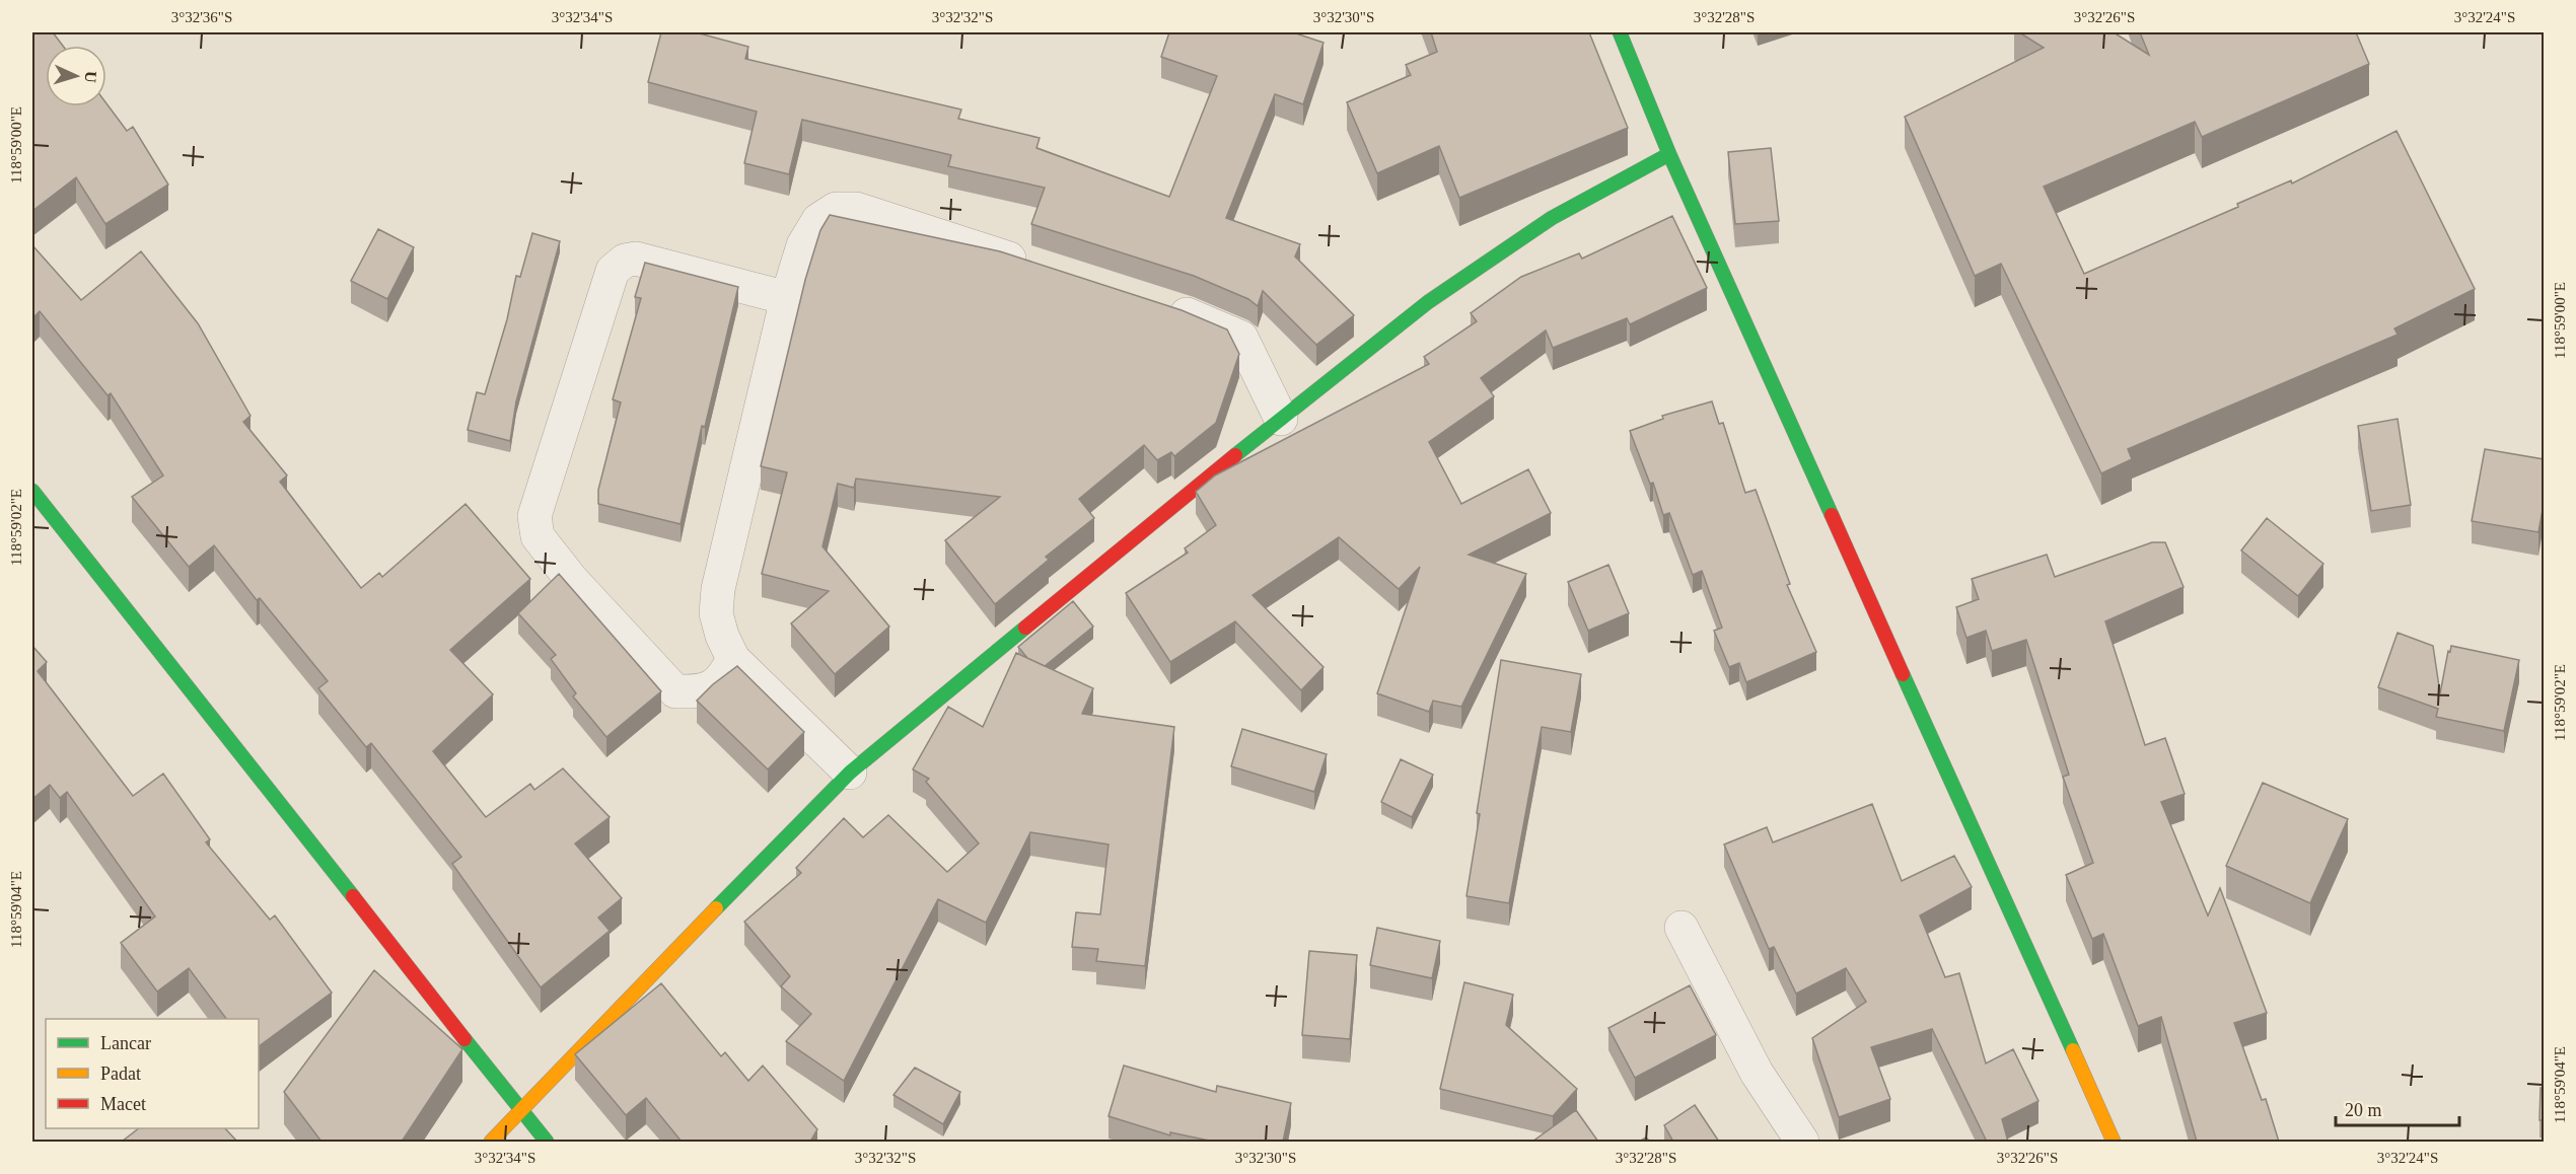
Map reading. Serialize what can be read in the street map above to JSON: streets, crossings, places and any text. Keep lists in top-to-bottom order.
{
  "legend": ["Lancar", "Padat", "Macet"],
  "scale_bar": "20 m",
  "north": "right",
  "coordinates": [
    "3°32'36\"S",
    "3°32'34\"S",
    "3°32'32\"S",
    "3°32'30\"S",
    "3°32'28\"S",
    "3°32'26\"S",
    "3°32'24\"S",
    "118°59'00\"E",
    "118°59'02\"E",
    "118°59'04\"E"
  ]
}
